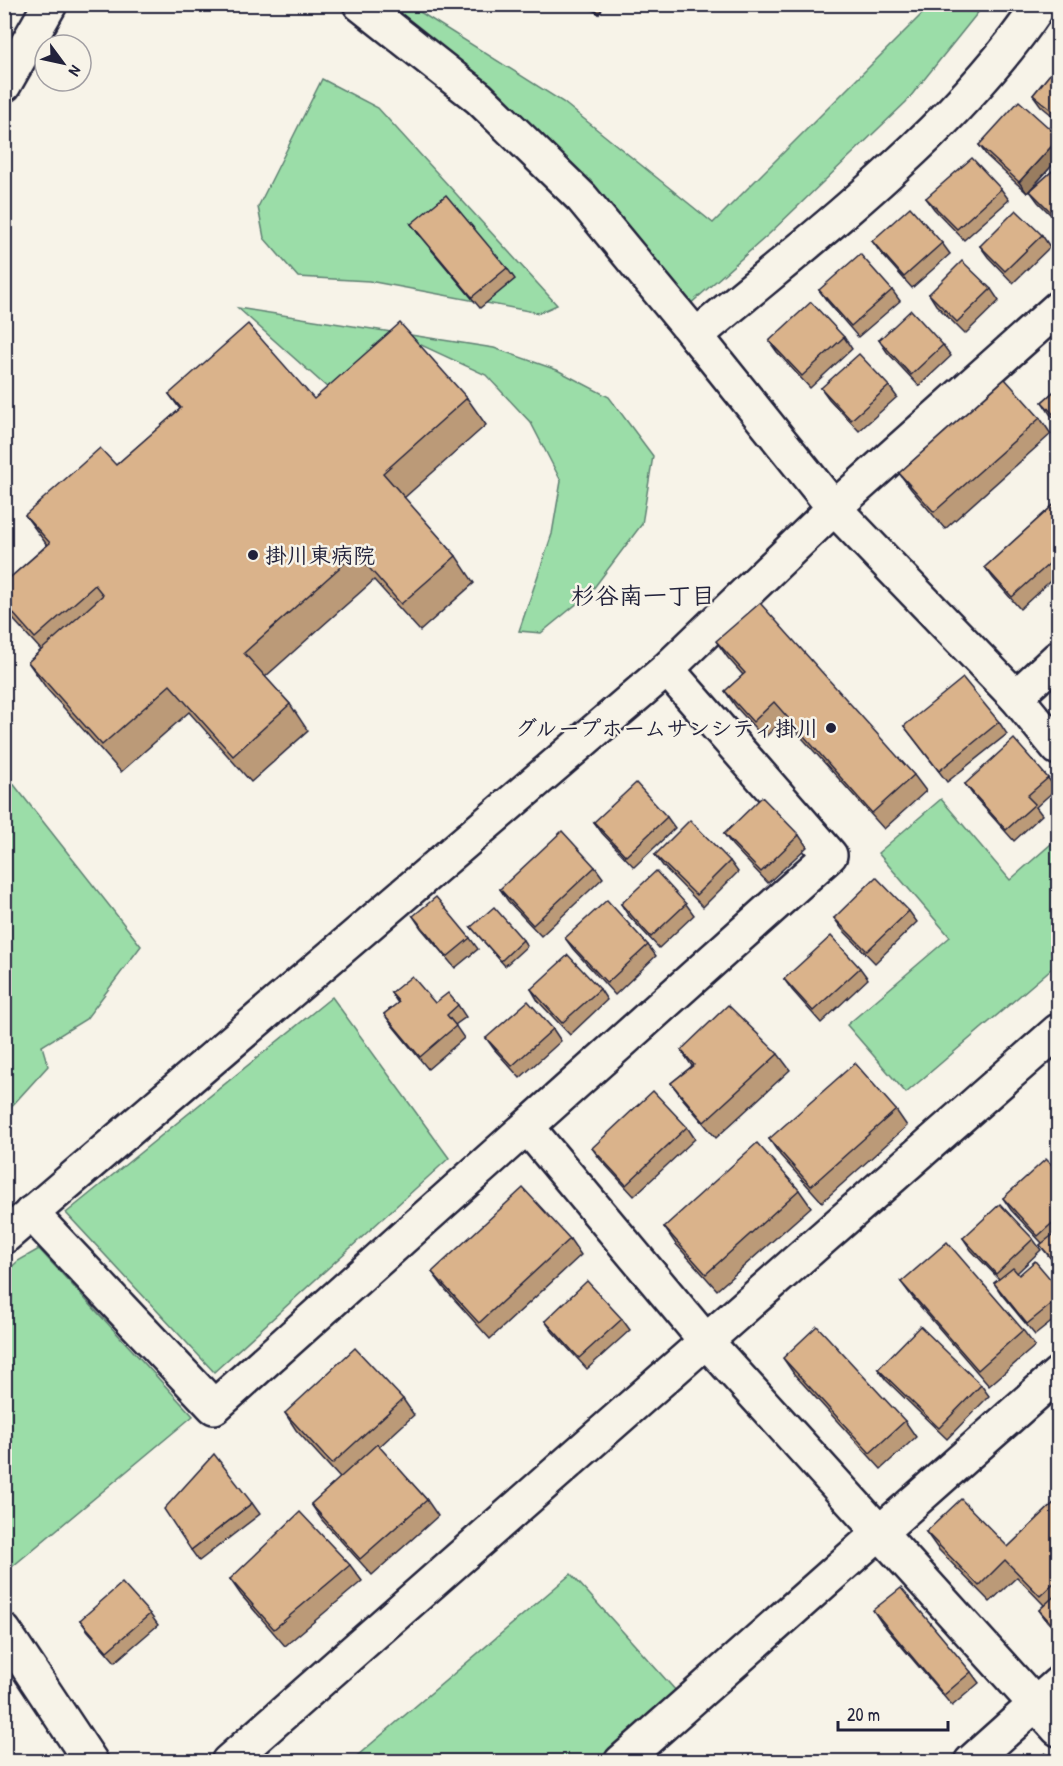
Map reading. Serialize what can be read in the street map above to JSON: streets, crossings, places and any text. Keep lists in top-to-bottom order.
{
  "districts": ["杉谷南一丁目"],
  "places": ["掛川東病院", "グループホームサンシティ掛川"],
  "scale_bar": "20 m",
  "north": "bottom right"
}
